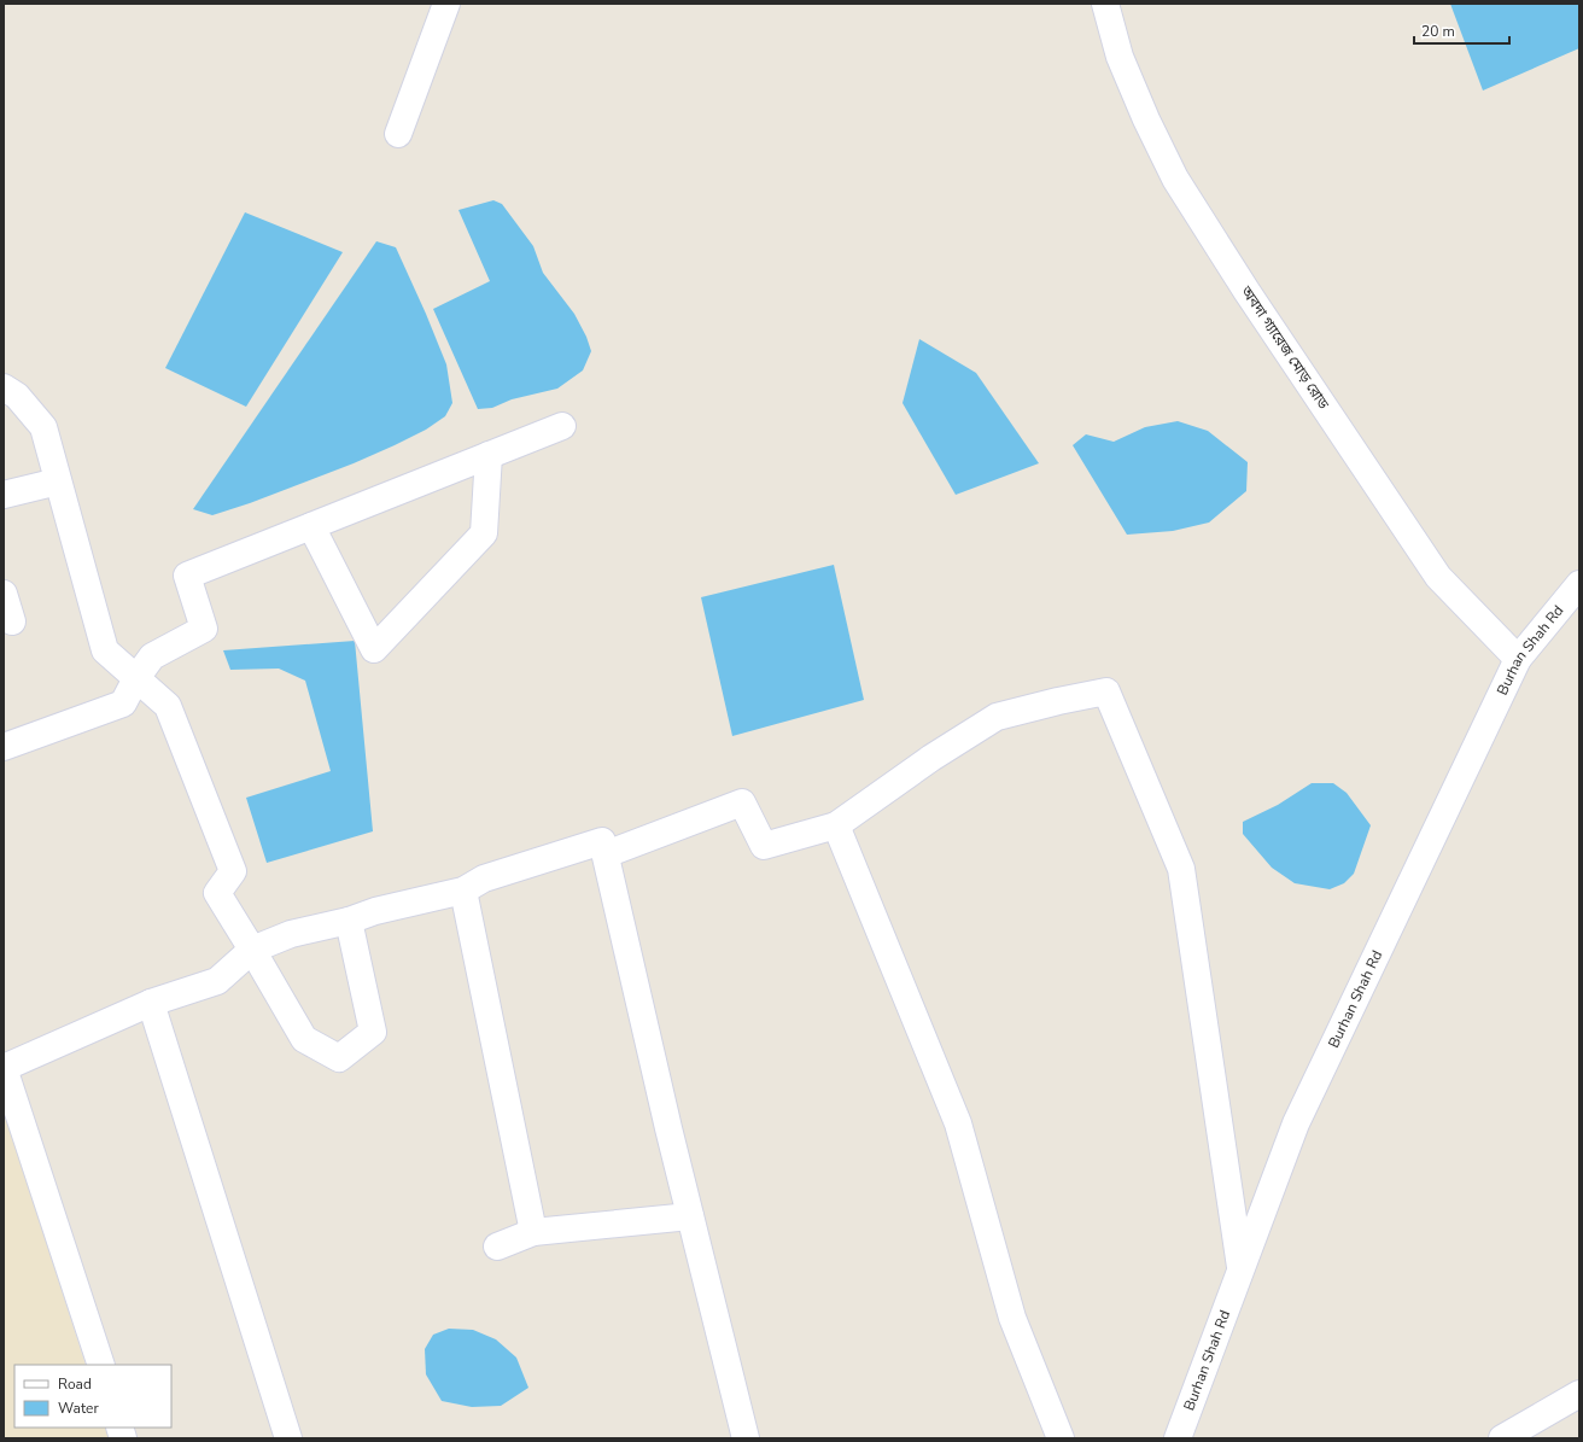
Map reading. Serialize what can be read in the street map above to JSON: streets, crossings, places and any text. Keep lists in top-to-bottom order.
{
  "streets": {
    "street": ["অবদা গ্যারেজ মোড় রোড", "Burhan Shah Rd"]
  },
  "crossings": [
    ["অবদা গ্যারেজ মোড় রোড", "Burhan Shah Rd"]
  ],
  "legend": ["Road", "Water"],
  "scale_bar": "20 m"
}
